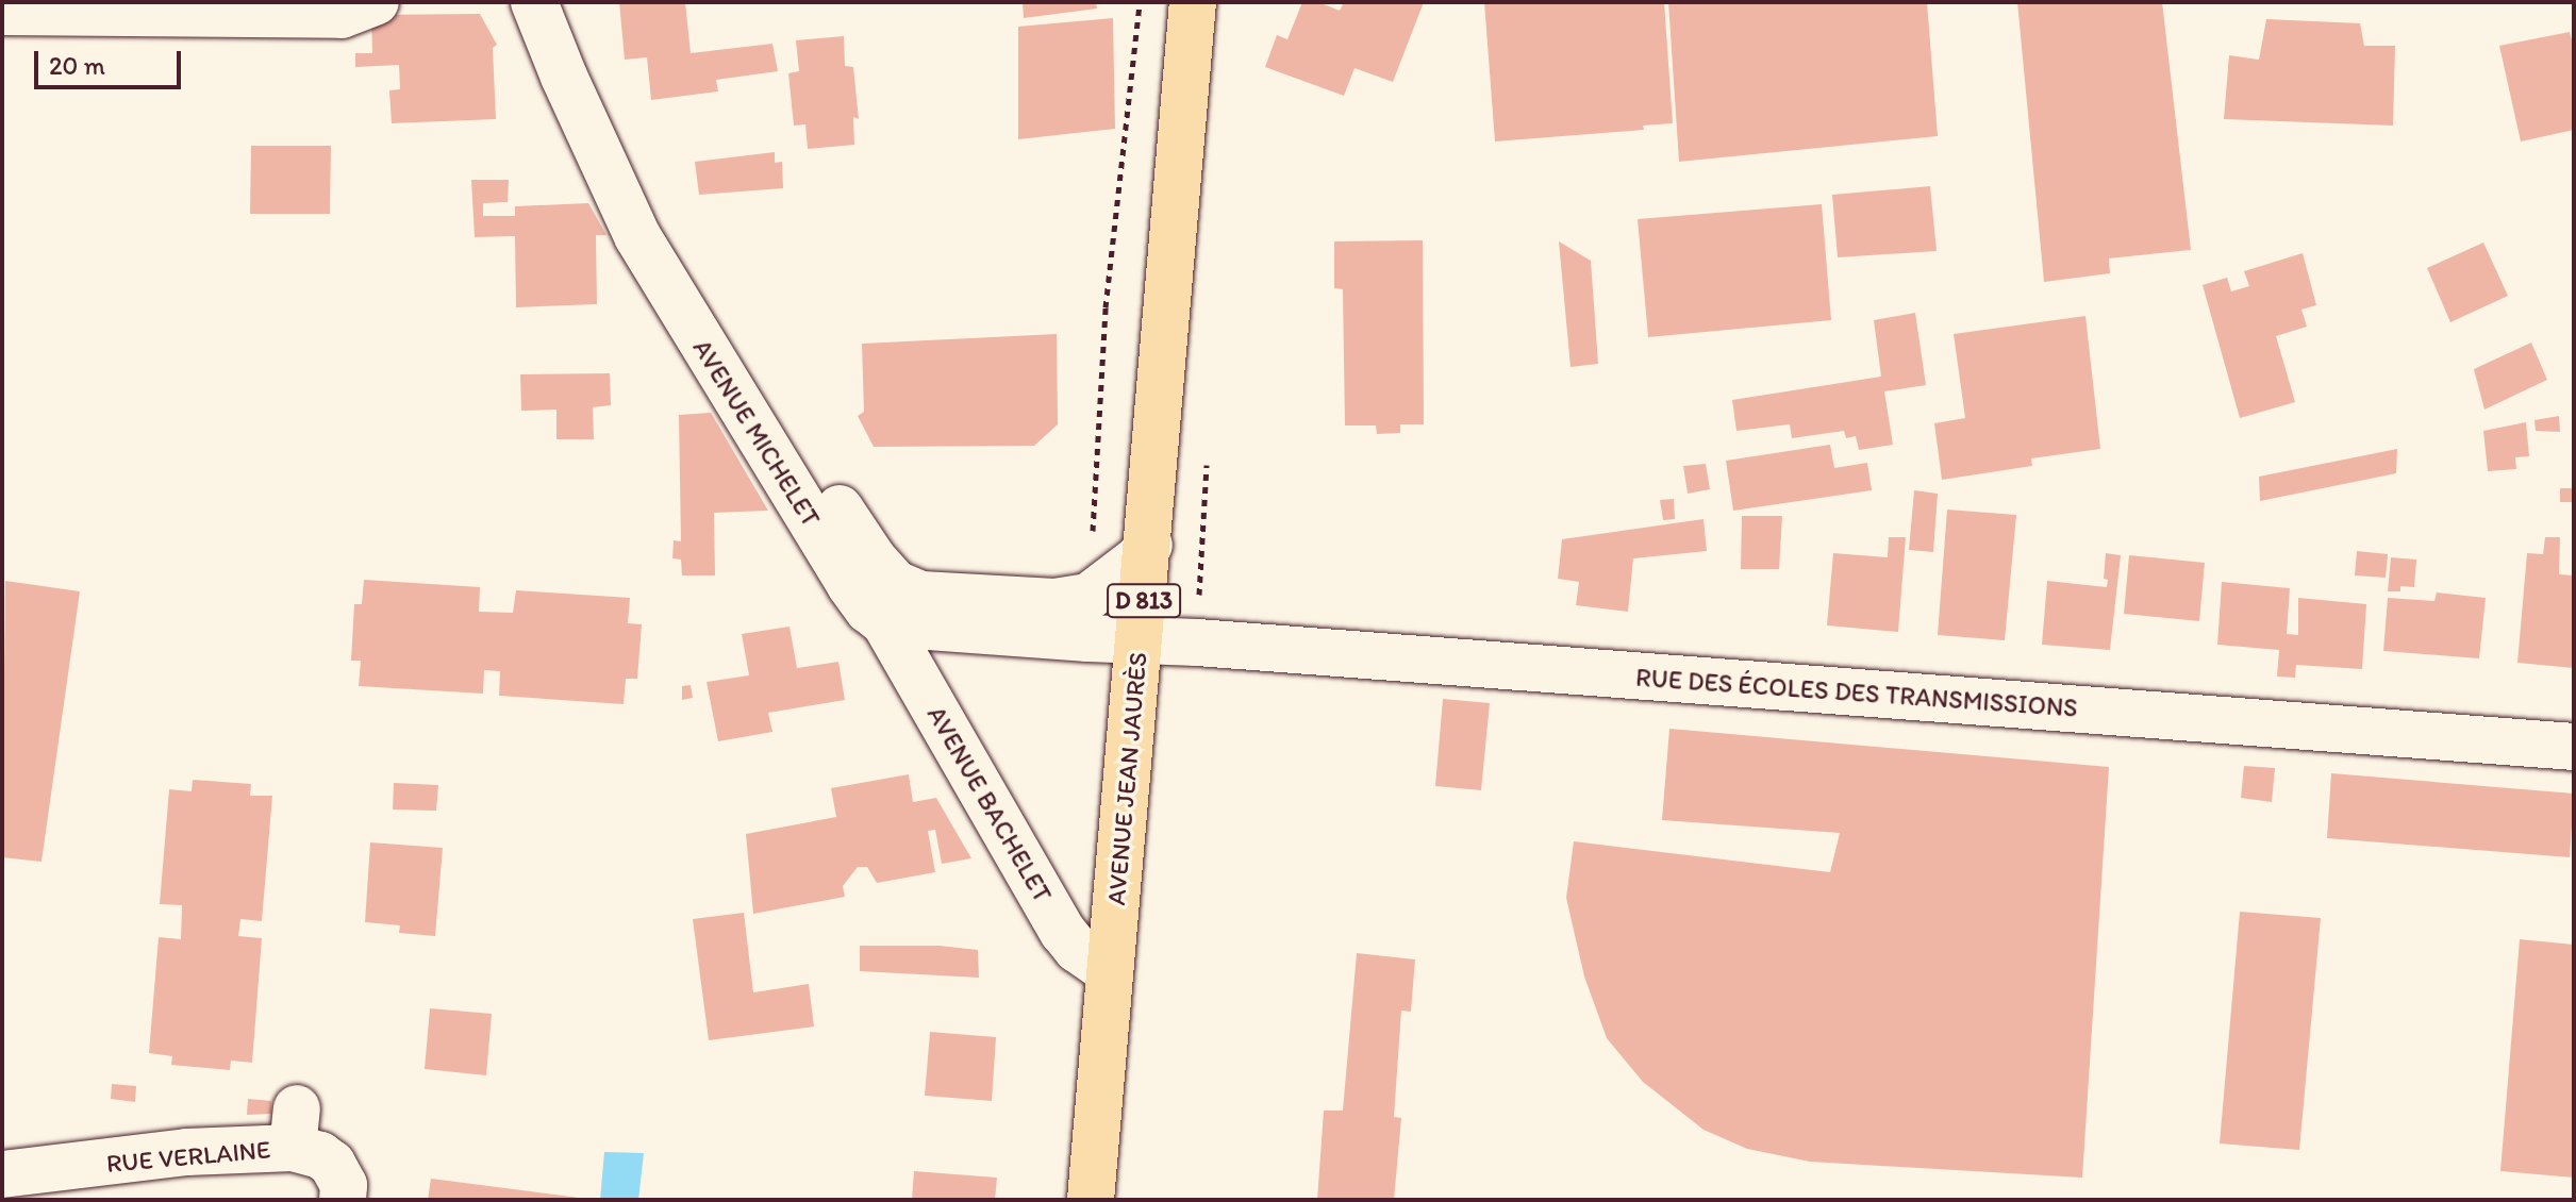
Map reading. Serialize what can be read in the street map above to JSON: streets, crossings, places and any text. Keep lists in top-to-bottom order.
{
  "streets": {
    "main road": ["D 813", "AVENUE JEAN JAURÈS"],
    "street": [
      "AVENUE MICHELET",
      "RUE DES ÉCOLES DES TRANSMISSIONS",
      "AVENUE BACHELET",
      "RUE VERLAINE"
    ]
  },
  "crossings": [
    ["AVENUE MICHELET", "AVENUE BACHELET"],
    ["RUE DES ÉCOLES DES TRANSMISSIONS", "AVENUE JEAN JAURÈS"],
    ["AVENUE JEAN JAURÈS", "AVENUE BACHELET"]
  ],
  "scale_bar": "20 m"
}
